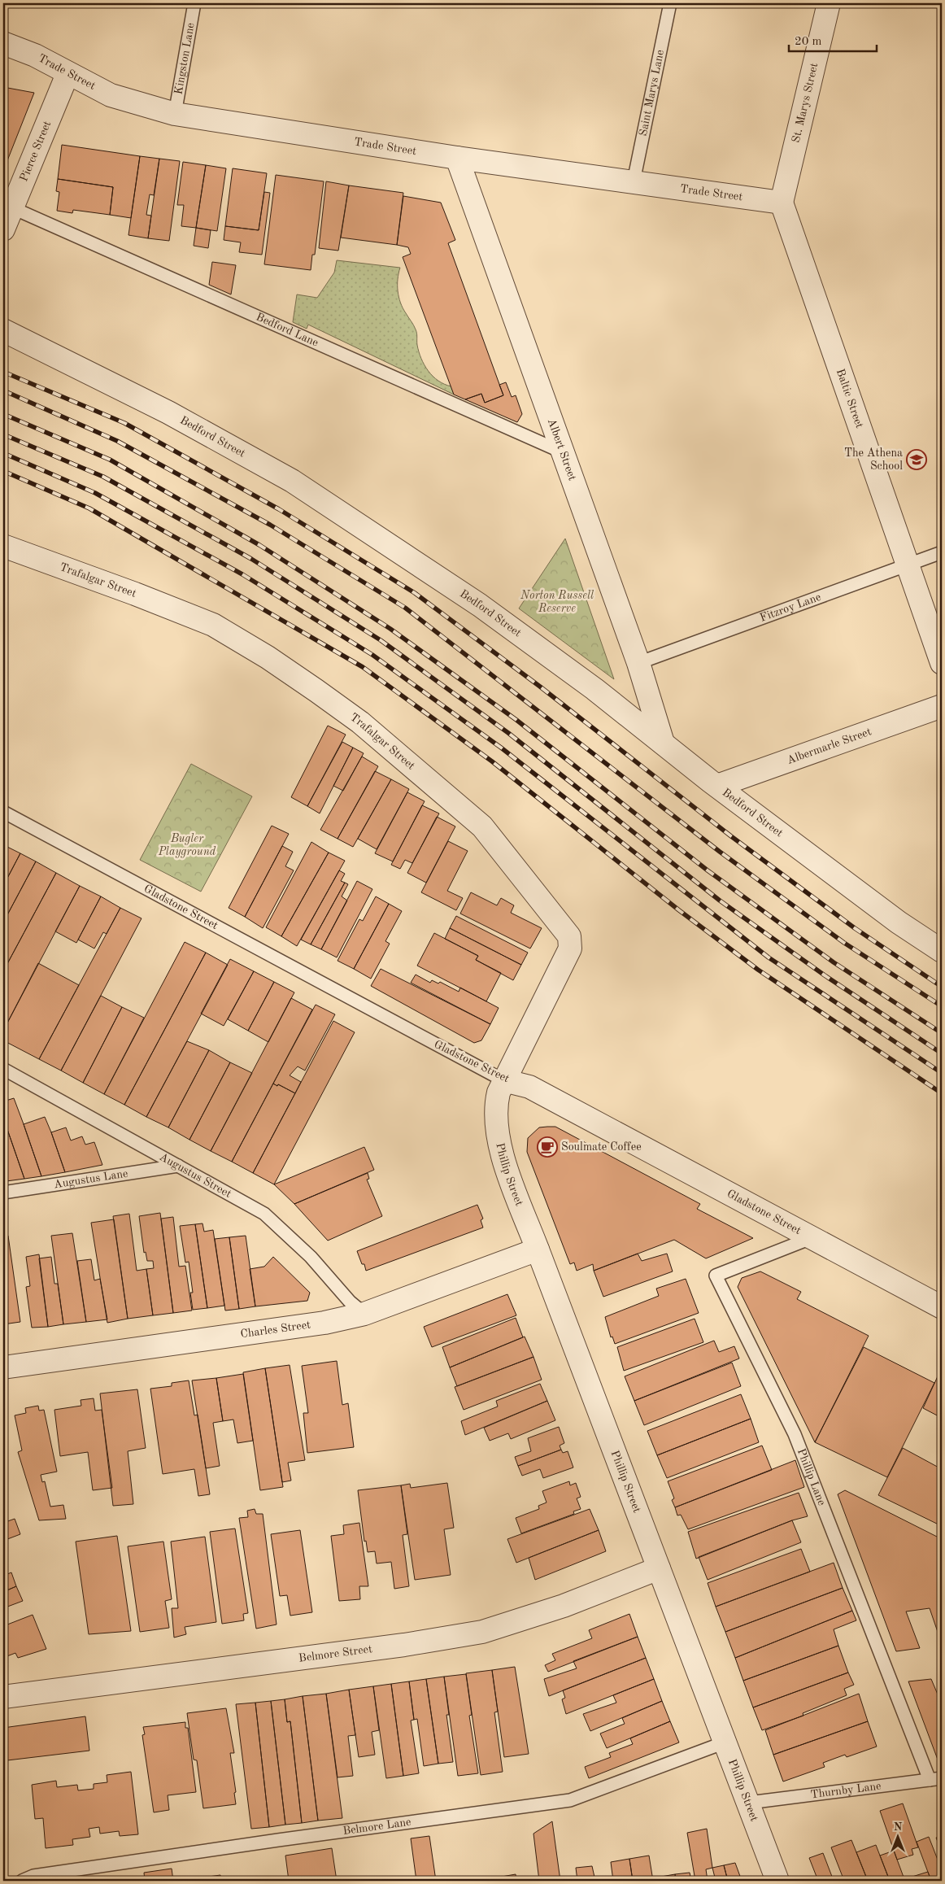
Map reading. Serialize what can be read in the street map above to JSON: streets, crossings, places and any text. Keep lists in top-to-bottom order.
{
  "streets": {
    "street": [
      "Trade Street",
      "St. Marys Street",
      "Pierce Street",
      "Baltic Street",
      "Bedford Street",
      "Albert Street",
      "Trafalgar Street",
      "Albermarle Street",
      "Gladstone Street",
      "Phillip Street",
      "Charles Street",
      "Belmore Street"
    ],
    "lane": [
      "Kingston Lane",
      "Saint Marys Lane",
      "Bedford Lane",
      "Fitzroy Lane",
      "Augustus Street",
      "Augustus Lane",
      "Phillip Lane",
      "Thurnby Lane",
      "Belmore Lane"
    ]
  },
  "crossings": [
    ["Kingston Lane", "Trade Street"],
    ["Trade Street", "Saint Marys Lane"],
    ["Trade Street", "St. Marys Street"],
    ["Trade Street", "Pierce Street"],
    ["Trade Street", "Baltic Street"],
    ["Trade Street", "Albert Street"],
    ["St. Marys Street", "Baltic Street"],
    ["Pierce Street", "Bedford Lane"],
    ["Bedford Lane", "Albert Street"],
    ["Baltic Street", "Fitzroy Lane"],
    ["Bedford Street", "Albert Street"],
    ["Bedford Street", "Albermarle Street"],
    ["Albert Street", "Fitzroy Lane"],
    ["Trafalgar Street", "Gladstone Street"],
    ["Trafalgar Street", "Phillip Street"],
    ["Gladstone Street", "Phillip Street"],
    ["Gladstone Street", "Phillip Lane"],
    ["Phillip Street", "Charles Street"],
    ["Phillip Street", "Belmore Street"],
    ["Phillip Street", "Thurnby Lane"],
    ["Phillip Street", "Belmore Lane"],
    ["Augustus Street", "Augustus Lane"],
    ["Augustus Street", "Charles Street"],
    ["Phillip Lane", "Thurnby Lane"]
  ],
  "parks": ["Norton Russell Reserve", "Bugler Playground"],
  "places": {
    "school or university": ["The Athena School"],
    "cafe": ["Soulmate Coffee"]
  },
  "scale_bar": "20 m",
  "north": "top"
}
